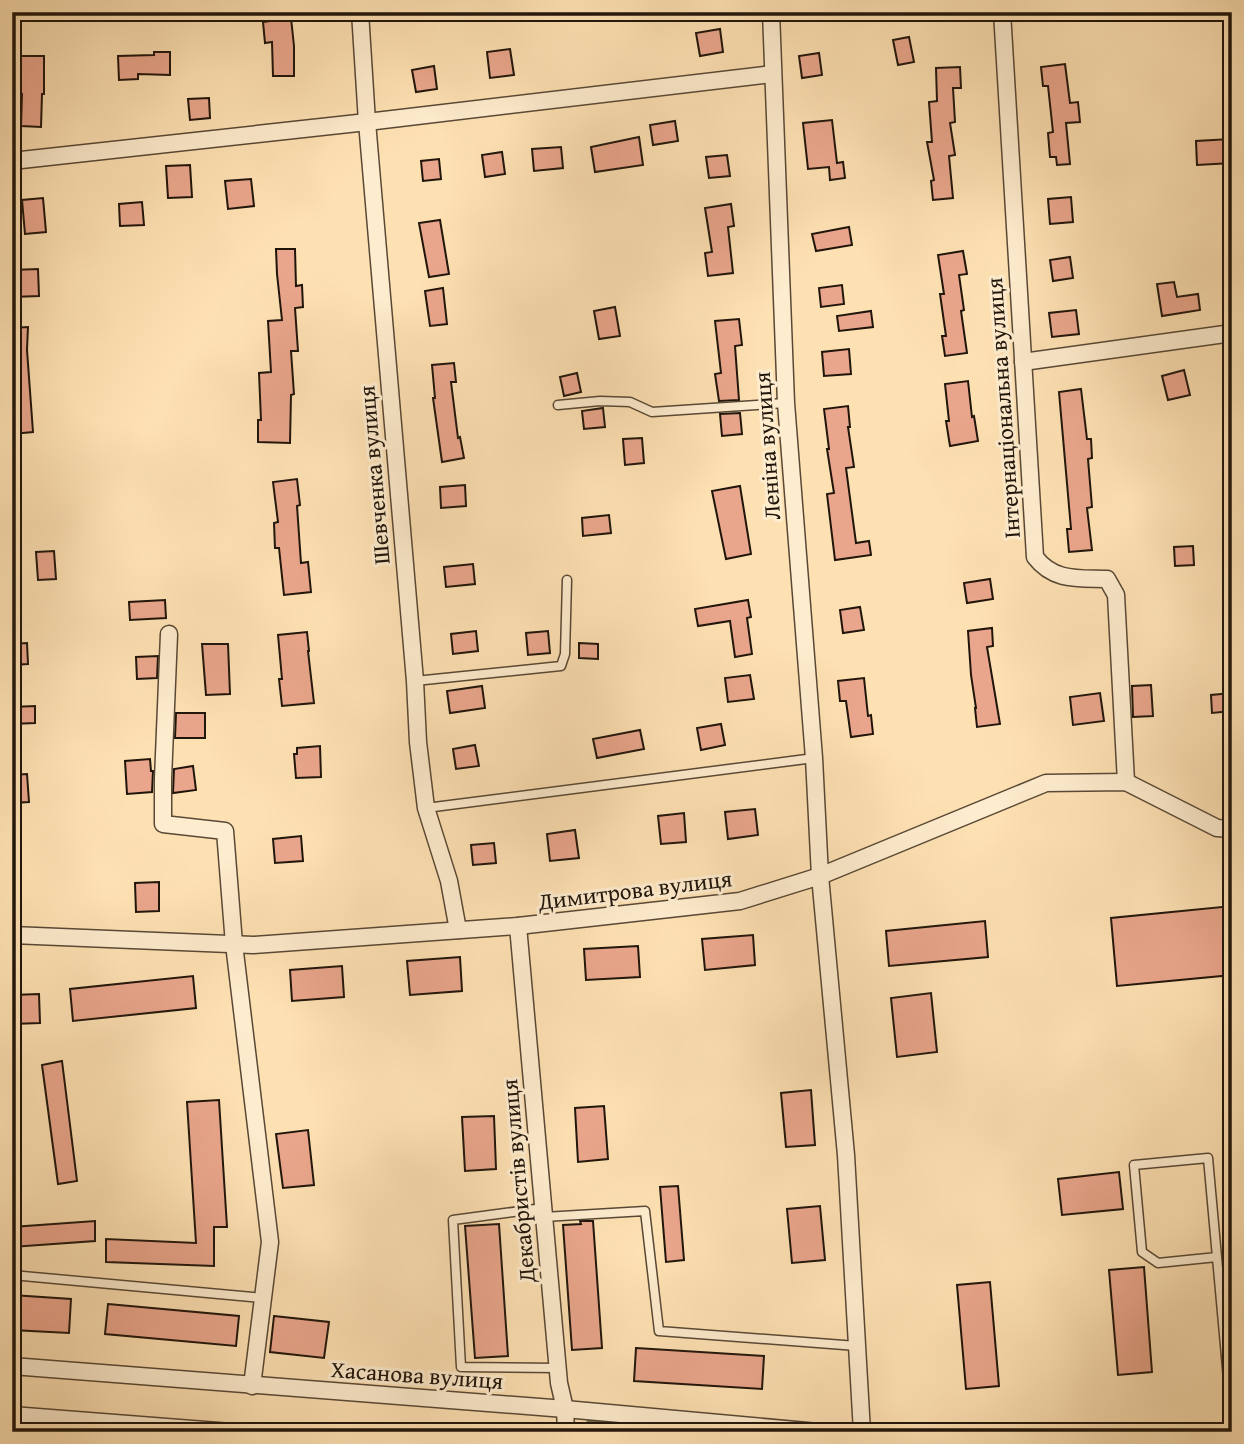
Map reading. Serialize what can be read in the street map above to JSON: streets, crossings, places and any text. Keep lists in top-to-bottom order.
{
  "streets": {
    "street": [
      "Інтернаціональна вулиця",
      "Леніна вулиця",
      "Шевченка вулиця",
      "Димитрова вулиця",
      "Декабристів вулиця",
      "Хасанова вулиця"
    ]
  },
  "crossings": [
    ["Інтернаціональна вулиця", "Димитрова вулиця"],
    ["Леніна вулиця", "Димитрова вулиця"],
    ["Шевченка вулиця", "Димитрова вулиця"],
    ["Димитрова вулиця", "Декабристів вулиця"],
    ["Декабристів вулиця", "Хасанова вулиця"]
  ]
}
